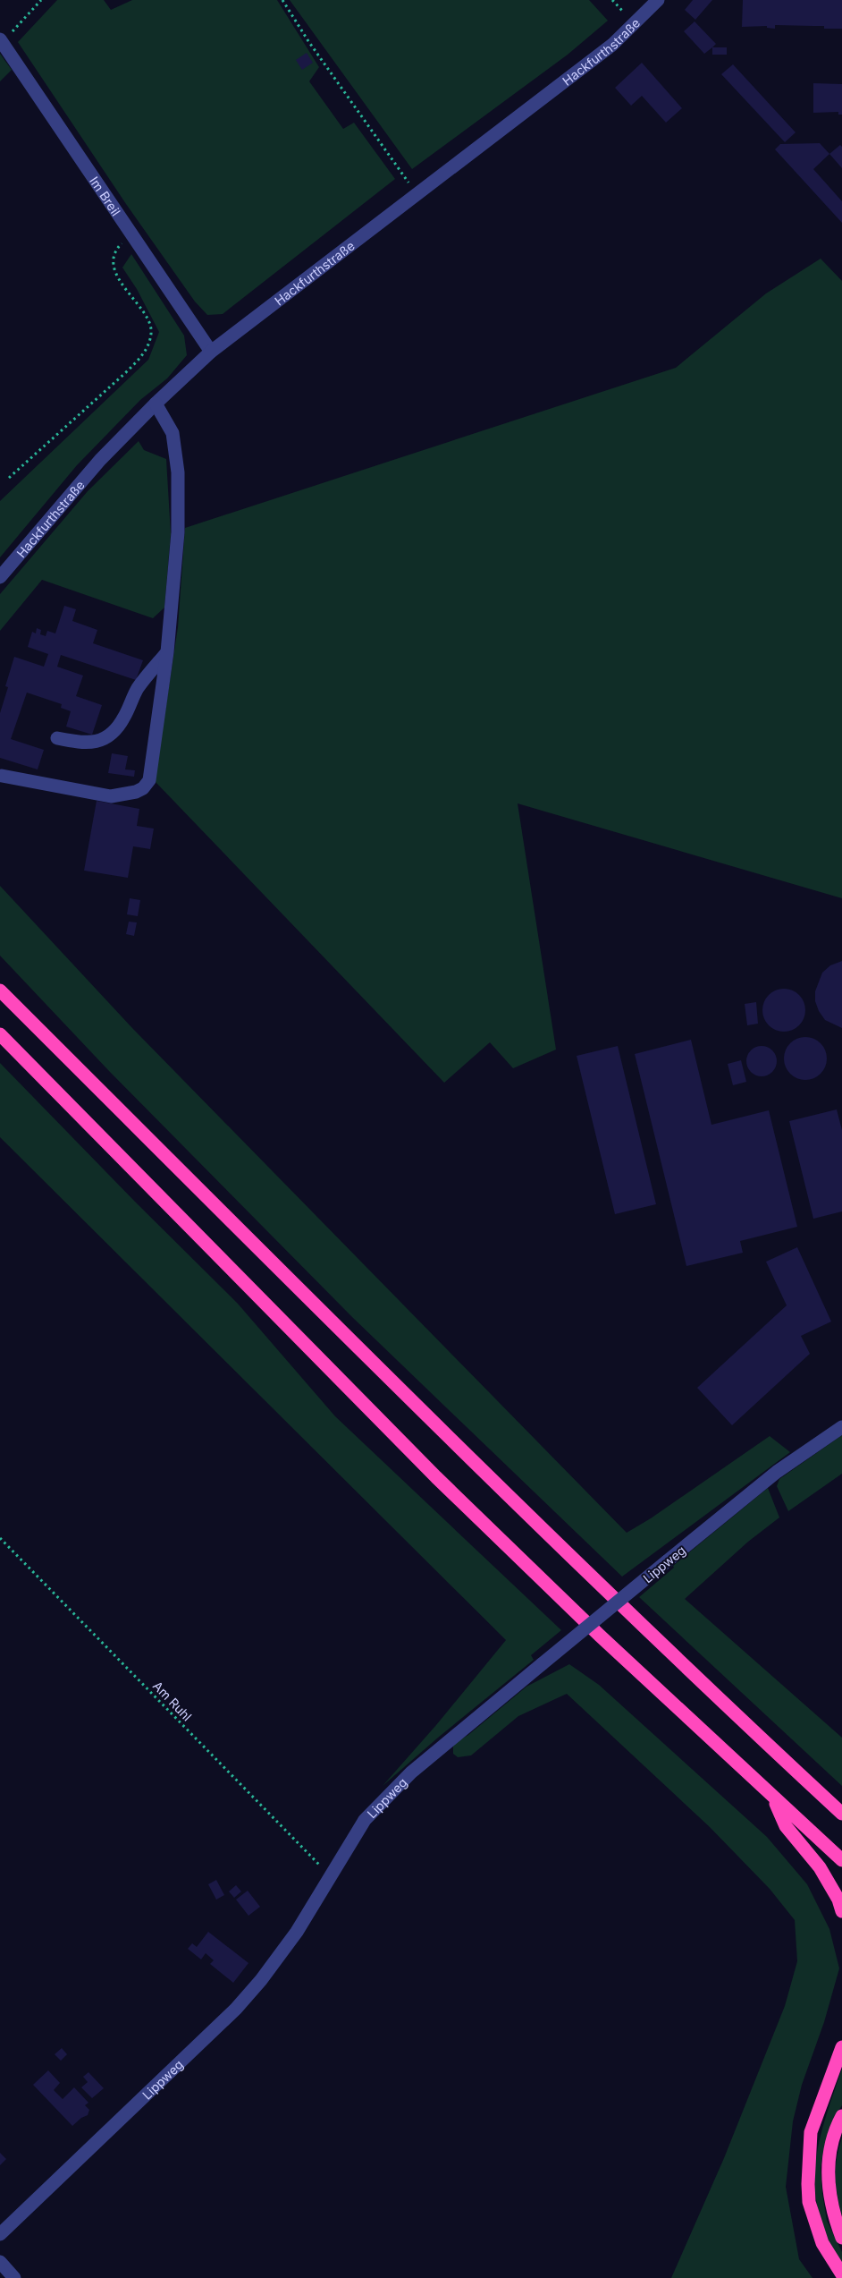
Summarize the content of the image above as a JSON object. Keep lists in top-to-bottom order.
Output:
{
  "streets": {
    "street": ["Hackfurthstraße", "Im Breil", "Lippweg"],
    "path": ["Am Ruhl"]
  },
  "crossings": [
    ["Hackfurthstraße", "Im Breil"],
    ["Lippweg", "Am Ruhl"]
  ]
}
